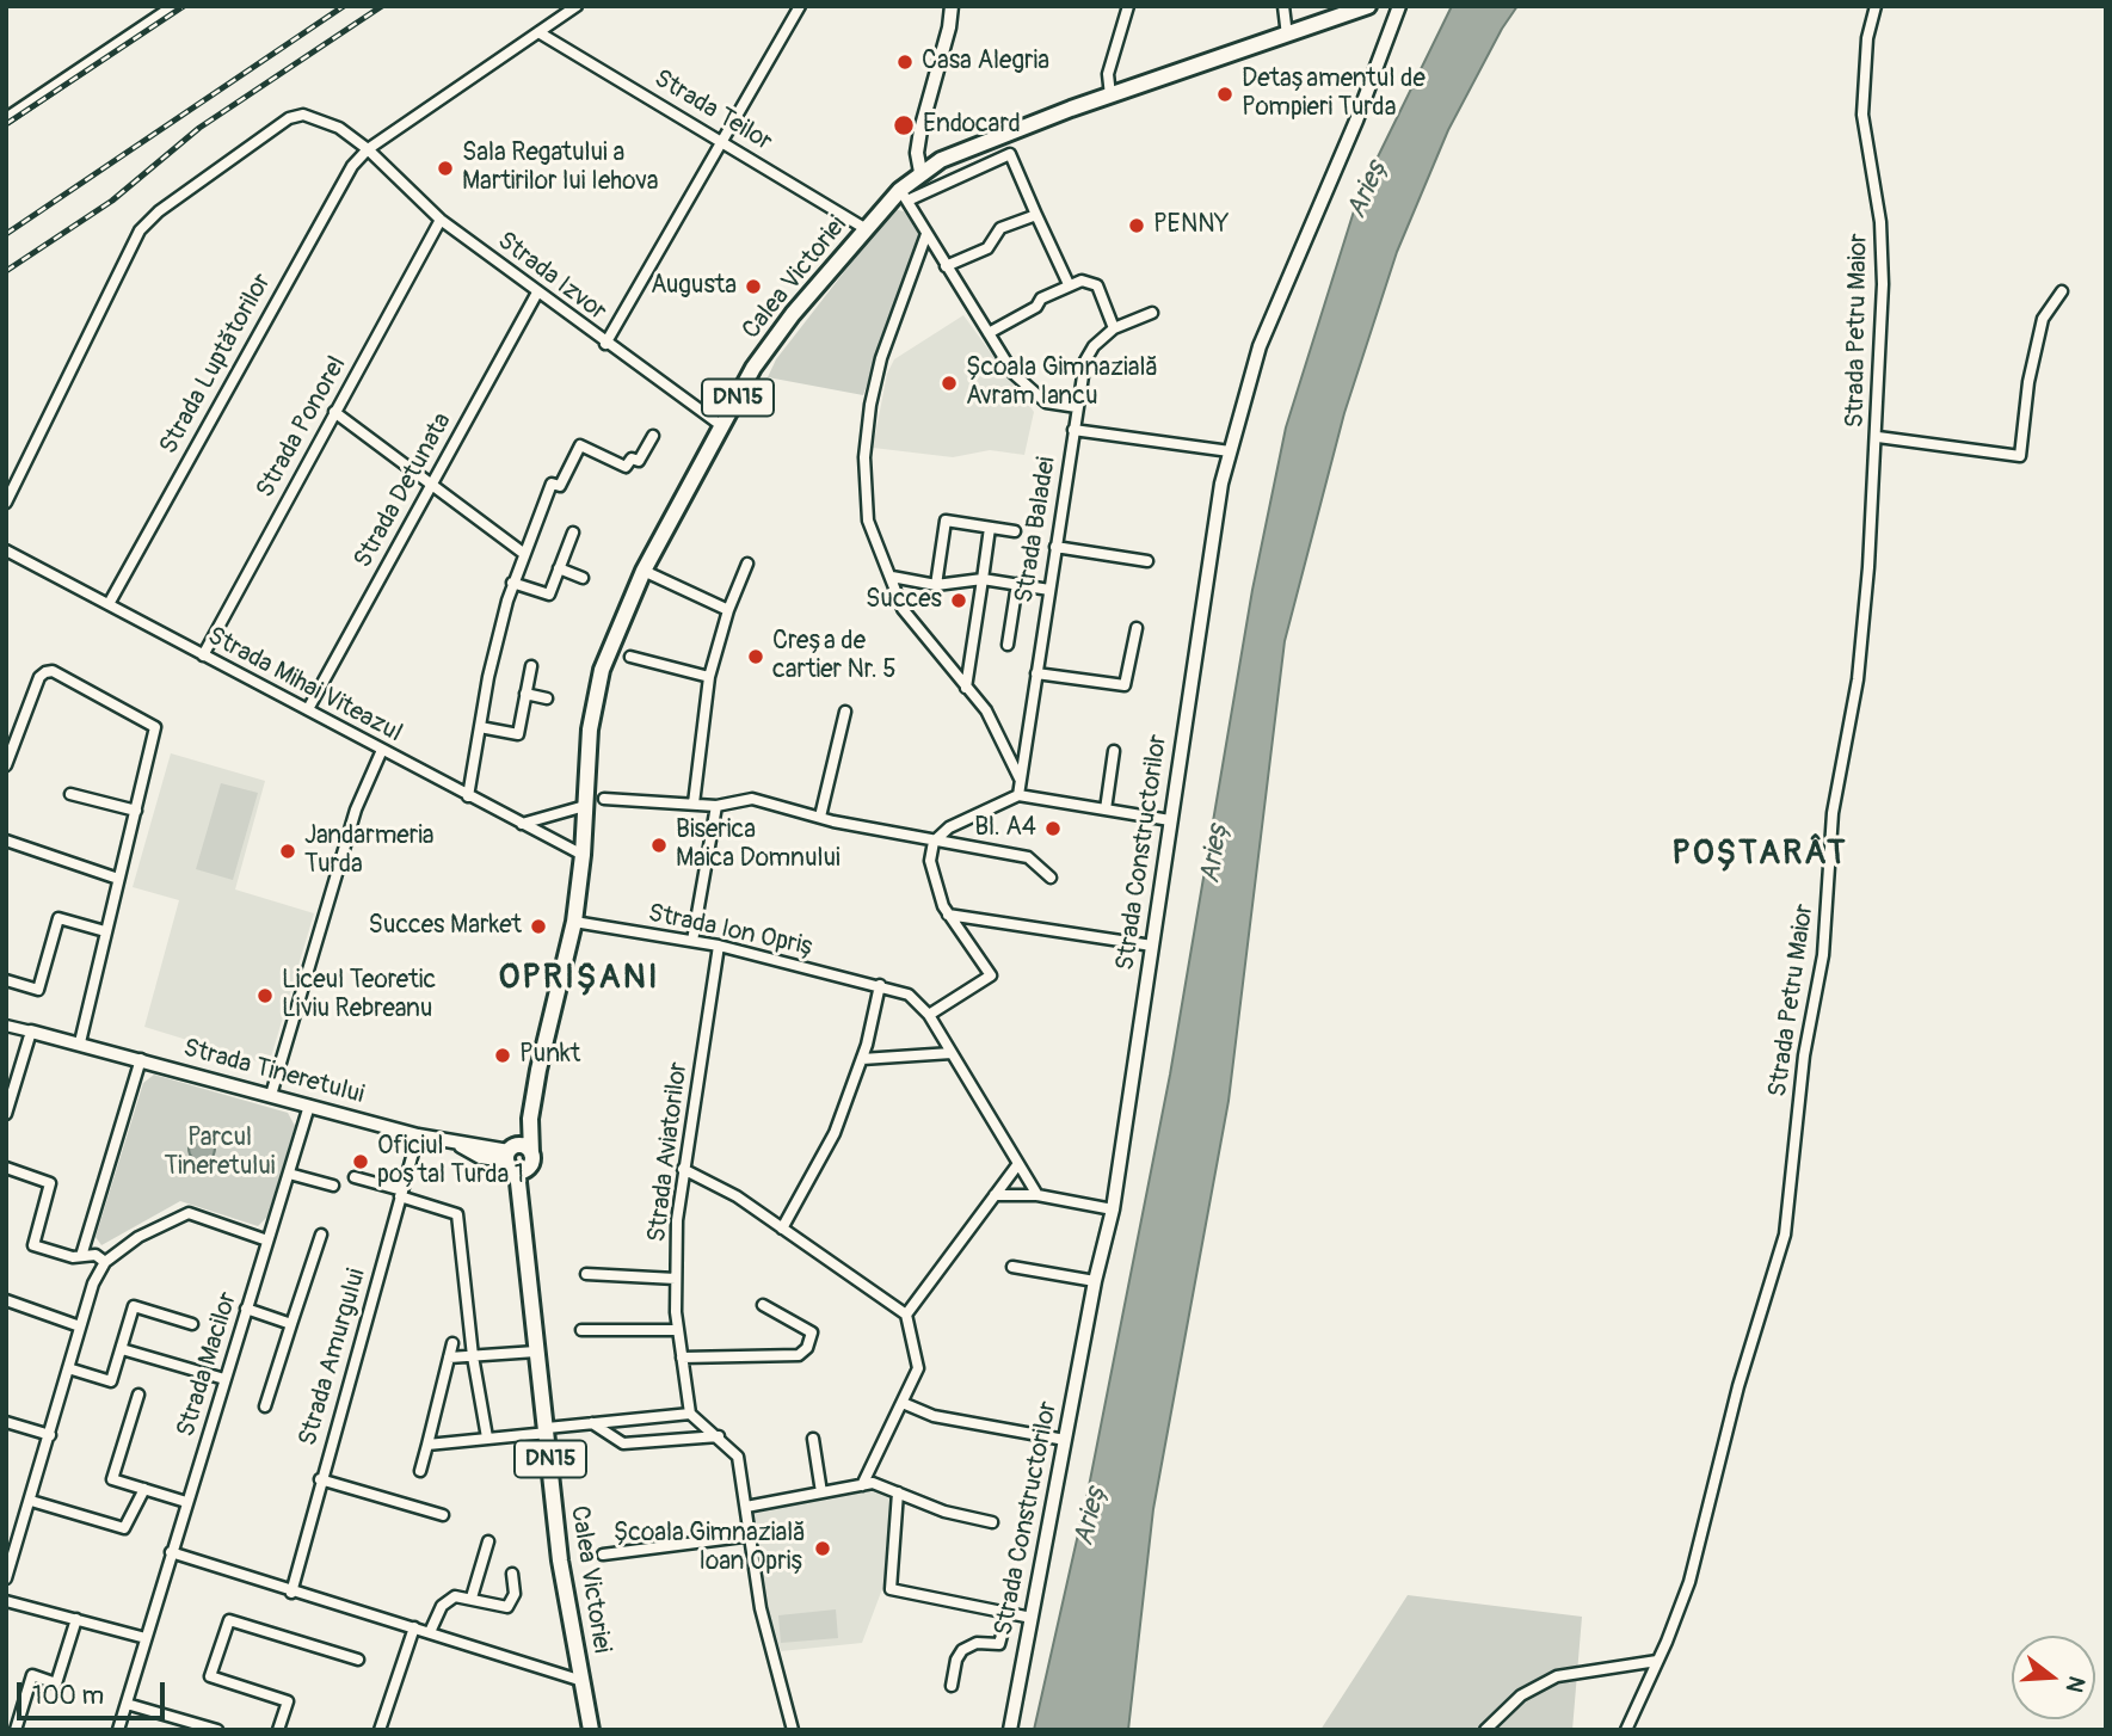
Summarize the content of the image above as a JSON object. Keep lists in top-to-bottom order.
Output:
{
  "streets": {
    "main road": ["Calea Victoriei", "DN15"],
    "street": [
      "Strada Teilor",
      "Strada Izvor",
      "Strada Petru Maior",
      "Strada Luptătorilor",
      "Strada Ponorel",
      "Strada Detunata",
      "Strada Baladei",
      "Strada Mihai Viteazul",
      "Strada Constructorilor",
      "Strada Ion Opriș",
      "Strada Tineretului",
      "Strada Aviatorilor",
      "Strada Amurgului",
      "Strada Macilor"
    ]
  },
  "crossings": [
    ["Strada Teilor", "Calea Victoriei"],
    ["Strada Izvor", "Calea Victoriei"],
    ["Strada Izvor", "Strada Luptătorilor"],
    ["Strada Izvor", "Strada Ponorel"],
    ["Strada Izvor", "Strada Detunata"],
    ["Calea Victoriei", "Strada Mihai Viteazul"],
    ["Calea Victoriei", "Strada Ion Opriș"],
    ["Calea Victoriei", "Strada Tineretului"],
    ["Strada Luptătorilor", "Strada Mihai Viteazul"],
    ["Strada Ponorel", "Strada Mihai Viteazul"],
    ["Strada Detunata", "Strada Mihai Viteazul"],
    ["Strada Ion Opriș", "Strada Aviatorilor"],
    ["Strada Tineretului", "Strada Amurgului"],
    ["Strada Tineretului", "Strada Macilor"]
  ],
  "districts": ["POȘTARÂT", "OPRIȘANI"],
  "water": ["Arieș"],
  "parks": ["Parcul Tineretului"],
  "places": [
    "Casa Alegria",
    "Detașamentul de Pompieri Turda",
    "Endocard",
    "Sala Regatului a Martirilor lui Iehova",
    "PENNY",
    "Augusta",
    "Școala Gimnazială Avram Iancu",
    "Succes",
    "Creșa de cartier Nr. 5",
    "Bl. A4",
    "Biserica Maica Domnului",
    "Jandarmeria Turda",
    "Succes Market",
    "Liceul Teoretic Liviu Rebreanu",
    "Punkt",
    "Oficiul poștal Turda 1",
    "Școala Gimnazială Ioan Opriș"
  ],
  "scale_bar": "100 m",
  "north": "right"
}
